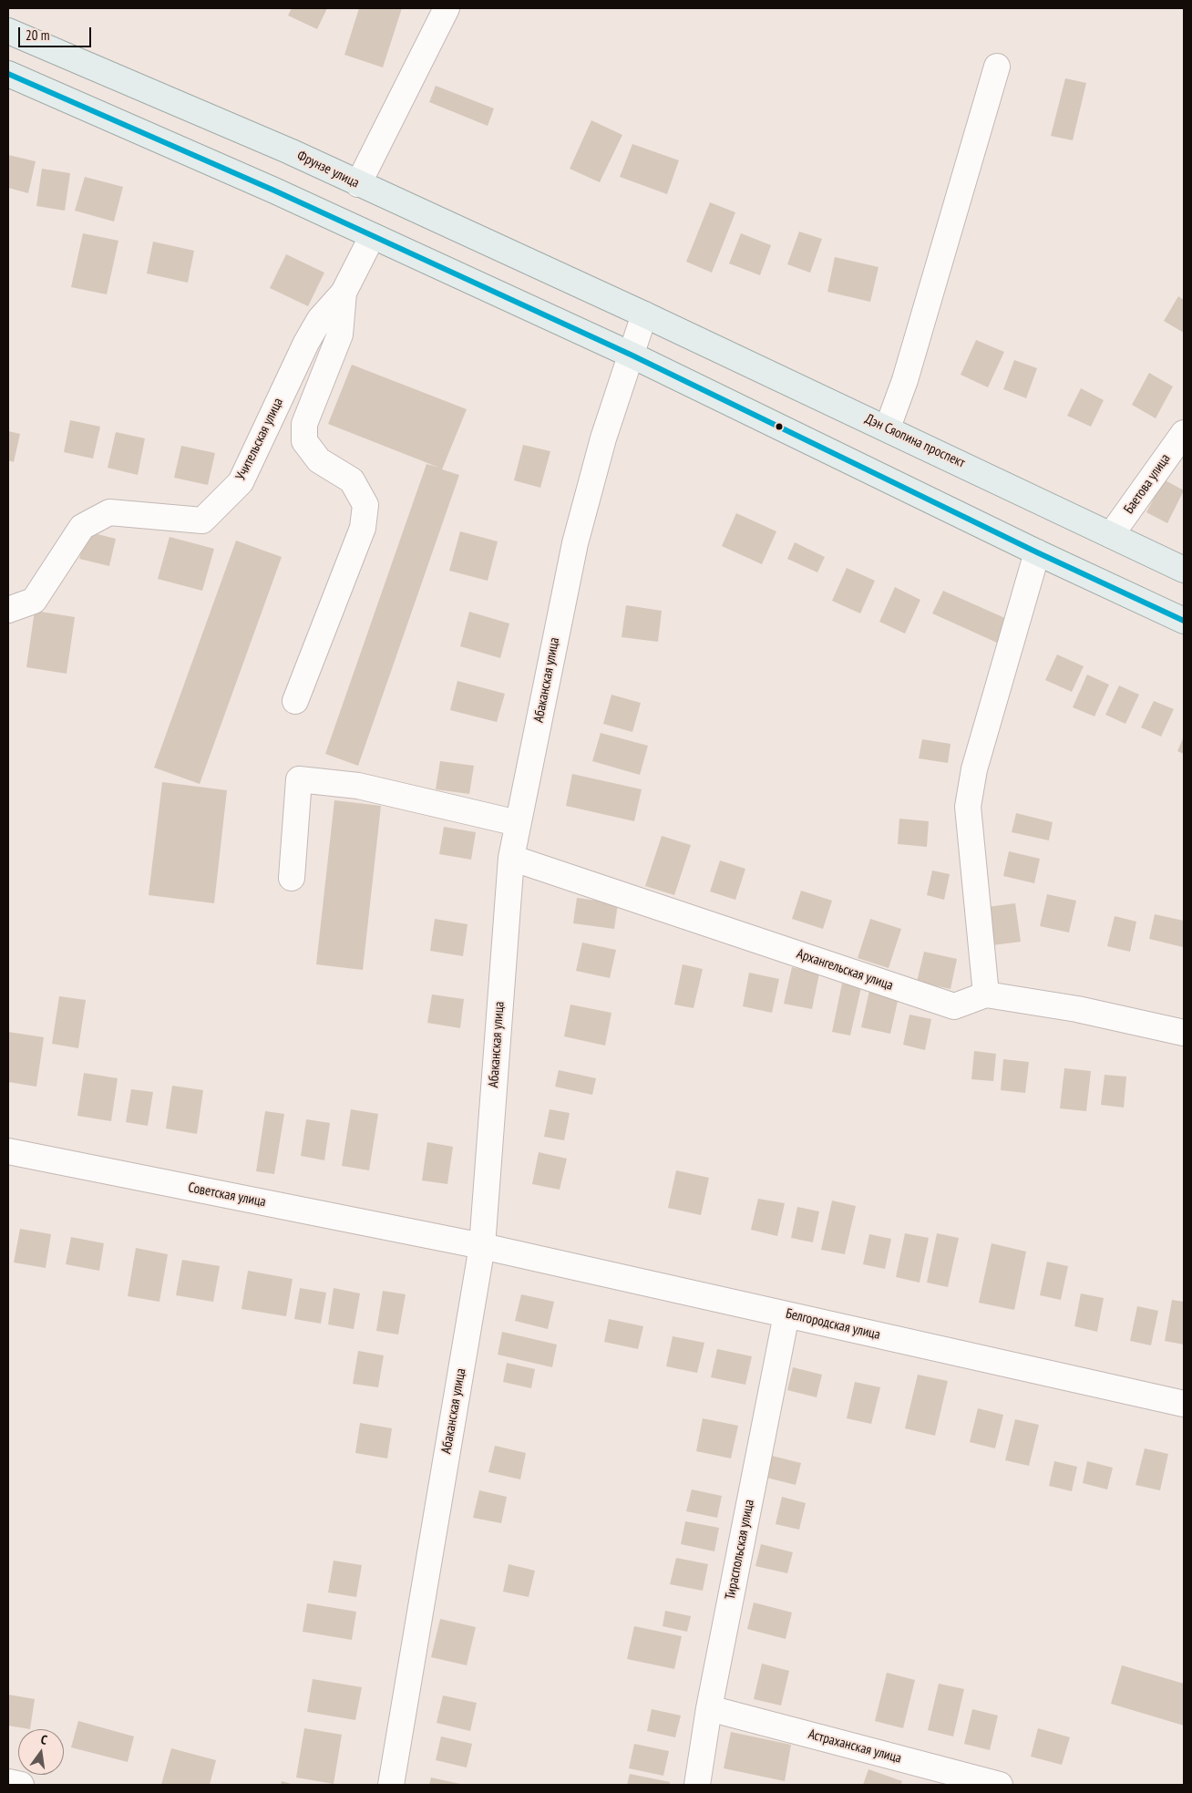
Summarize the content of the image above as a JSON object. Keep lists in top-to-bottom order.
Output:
{
  "streets": {
    "main road": ["Фрунзе улица", "Дэн Сяопина проспект"],
    "street": [
      "Учительская улица",
      "Баетова улица",
      "Абаканская улица",
      "Архангельская улица",
      "Советская улица",
      "Белгородская улица",
      "Тираспольская улица",
      "Астраханская улица"
    ]
  },
  "crossings": [
    ["Фрунзе улица", "Дэн Сяопина проспект"],
    ["Фрунзе улица", "Абаканская улица"],
    ["Дэн Сяопина проспект", "Баетова улица"],
    ["Дэн Сяопина проспект", "Абаканская улица"],
    ["Абаканская улица", "Архангельская улица"],
    ["Абаканская улица", "Советская улица"],
    ["Абаканская улица", "Белгородская улица"],
    ["Советская улица", "Белгородская улица"],
    ["Белгородская улица", "Тираспольская улица"],
    ["Тираспольская улица", "Астраханская улица"]
  ],
  "scale_bar": "20 m",
  "north": "top"
}
